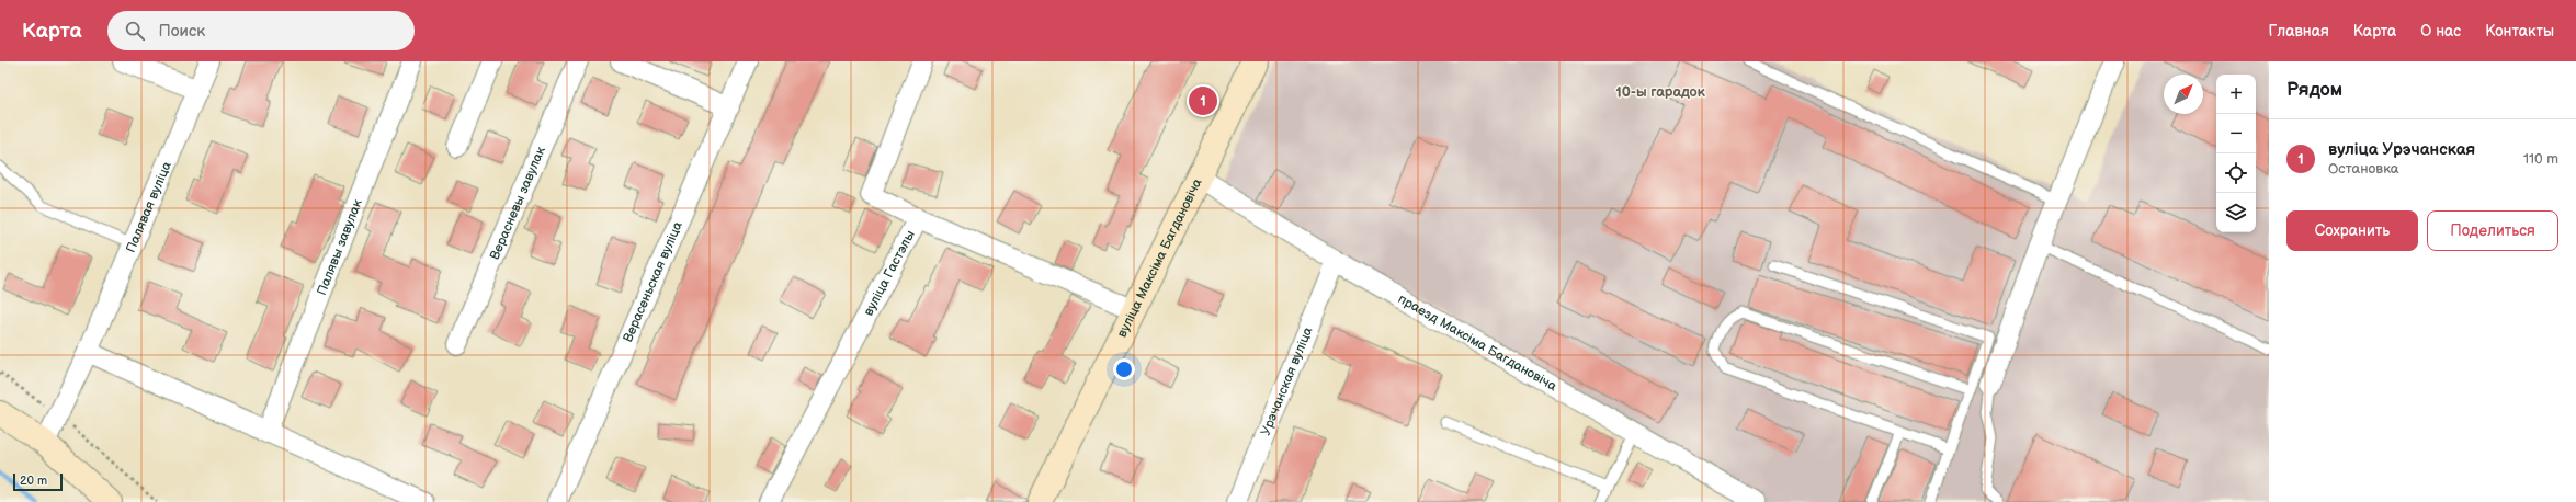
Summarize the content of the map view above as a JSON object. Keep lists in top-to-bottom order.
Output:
{
  "streets": {
    "main road": ["вуліца Максіма Багдановіча"],
    "street": [
      "Верасневы завулак",
      "Палявая вуліца",
      "Палявы завулак",
      "вуліца Гастэлы",
      "Верасеньская вуліца",
      "праезд Максіма Багдановіча",
      "Урэчанская вуліца"
    ]
  },
  "crossings": [
    ["вуліца Максіма Багдановіча", "праезд Максіма Багдановіча"],
    ["праезд Максіма Багдановіча", "Урэчанская вуліца"]
  ],
  "districts": ["10-ы гарадок"],
  "scale_bar": "20 m",
  "north": "top right",
  "page": {
    "header": "Карта",
    "search": "Поиск",
    "nav": [
      "Главная",
      "Карта",
      "О нас",
      "Контакты"
    ],
    "heading": "Рядом",
    "map_buttons": ["+", "−"],
    "pins": "1",
    "list": [
      {
        "mark": "1",
        "name": "вуліца Урэчанская",
        "note": "Остановка",
        "value": "110 m"
      }
    ],
    "buttons": ["Сохранить", "Поделиться"],
    "scale": "20 m"
  }
}
